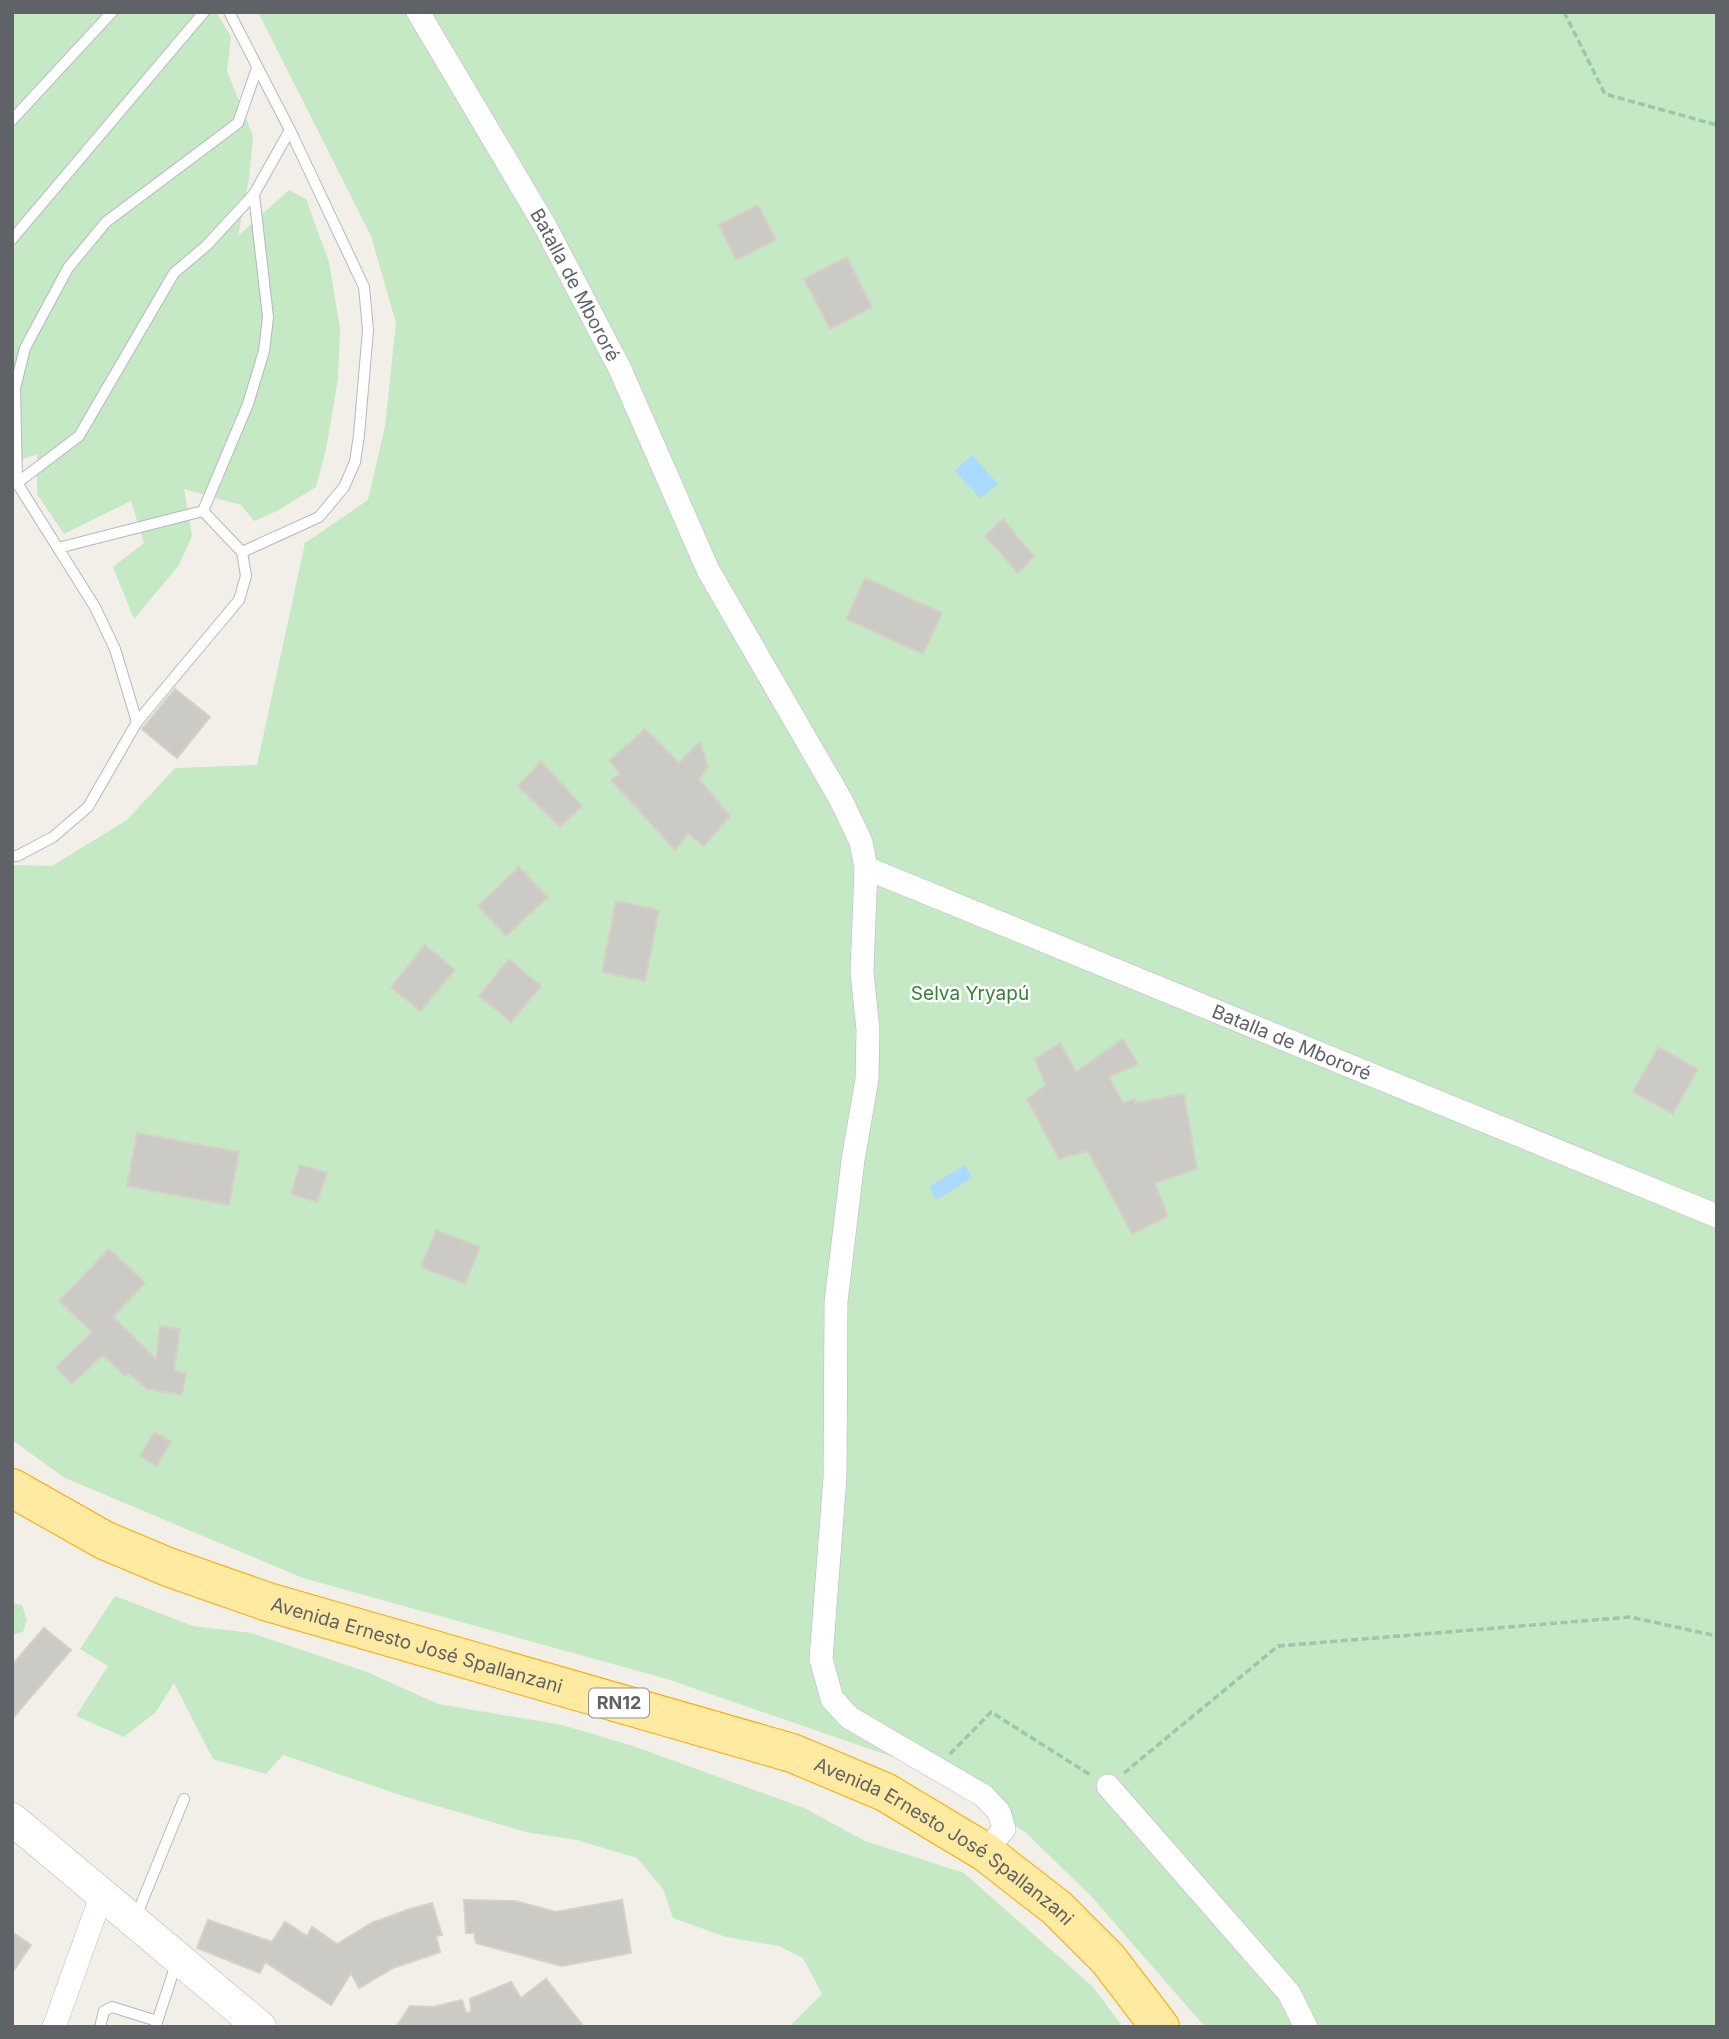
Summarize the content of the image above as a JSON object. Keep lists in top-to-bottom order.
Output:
{
  "streets": {
    "highway": ["Avenida Ernesto José Spallanzani", "RN12"],
    "street": ["Batalla de Mbororé"]
  },
  "crossings": [
    ["Batalla de Mbororé", "Avenida Ernesto José Spallanzani"]
  ],
  "parks": ["Selva Yryapú"]
}
